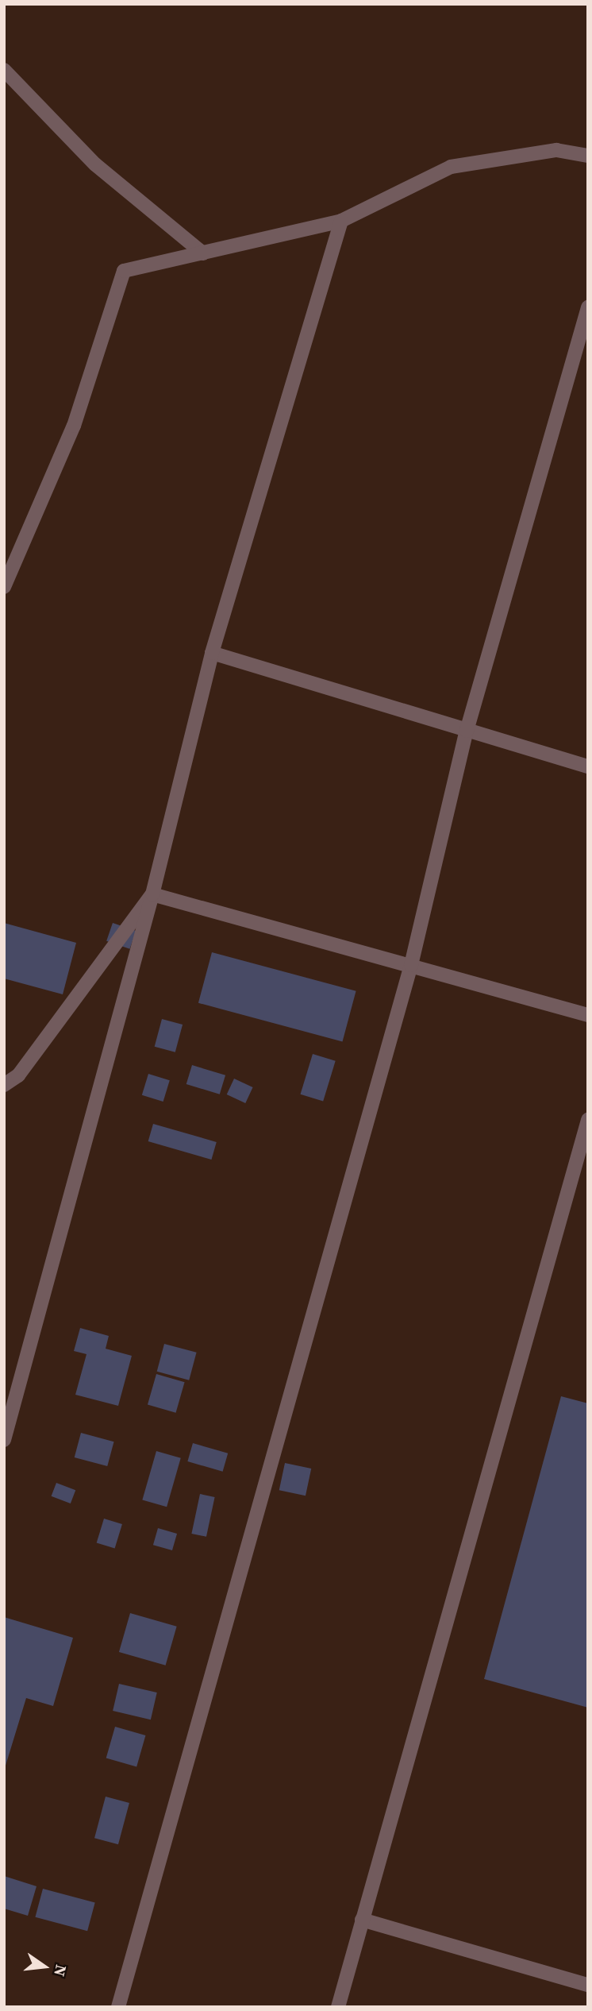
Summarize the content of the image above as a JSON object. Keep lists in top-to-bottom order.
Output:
{
  "north": "right"
}
